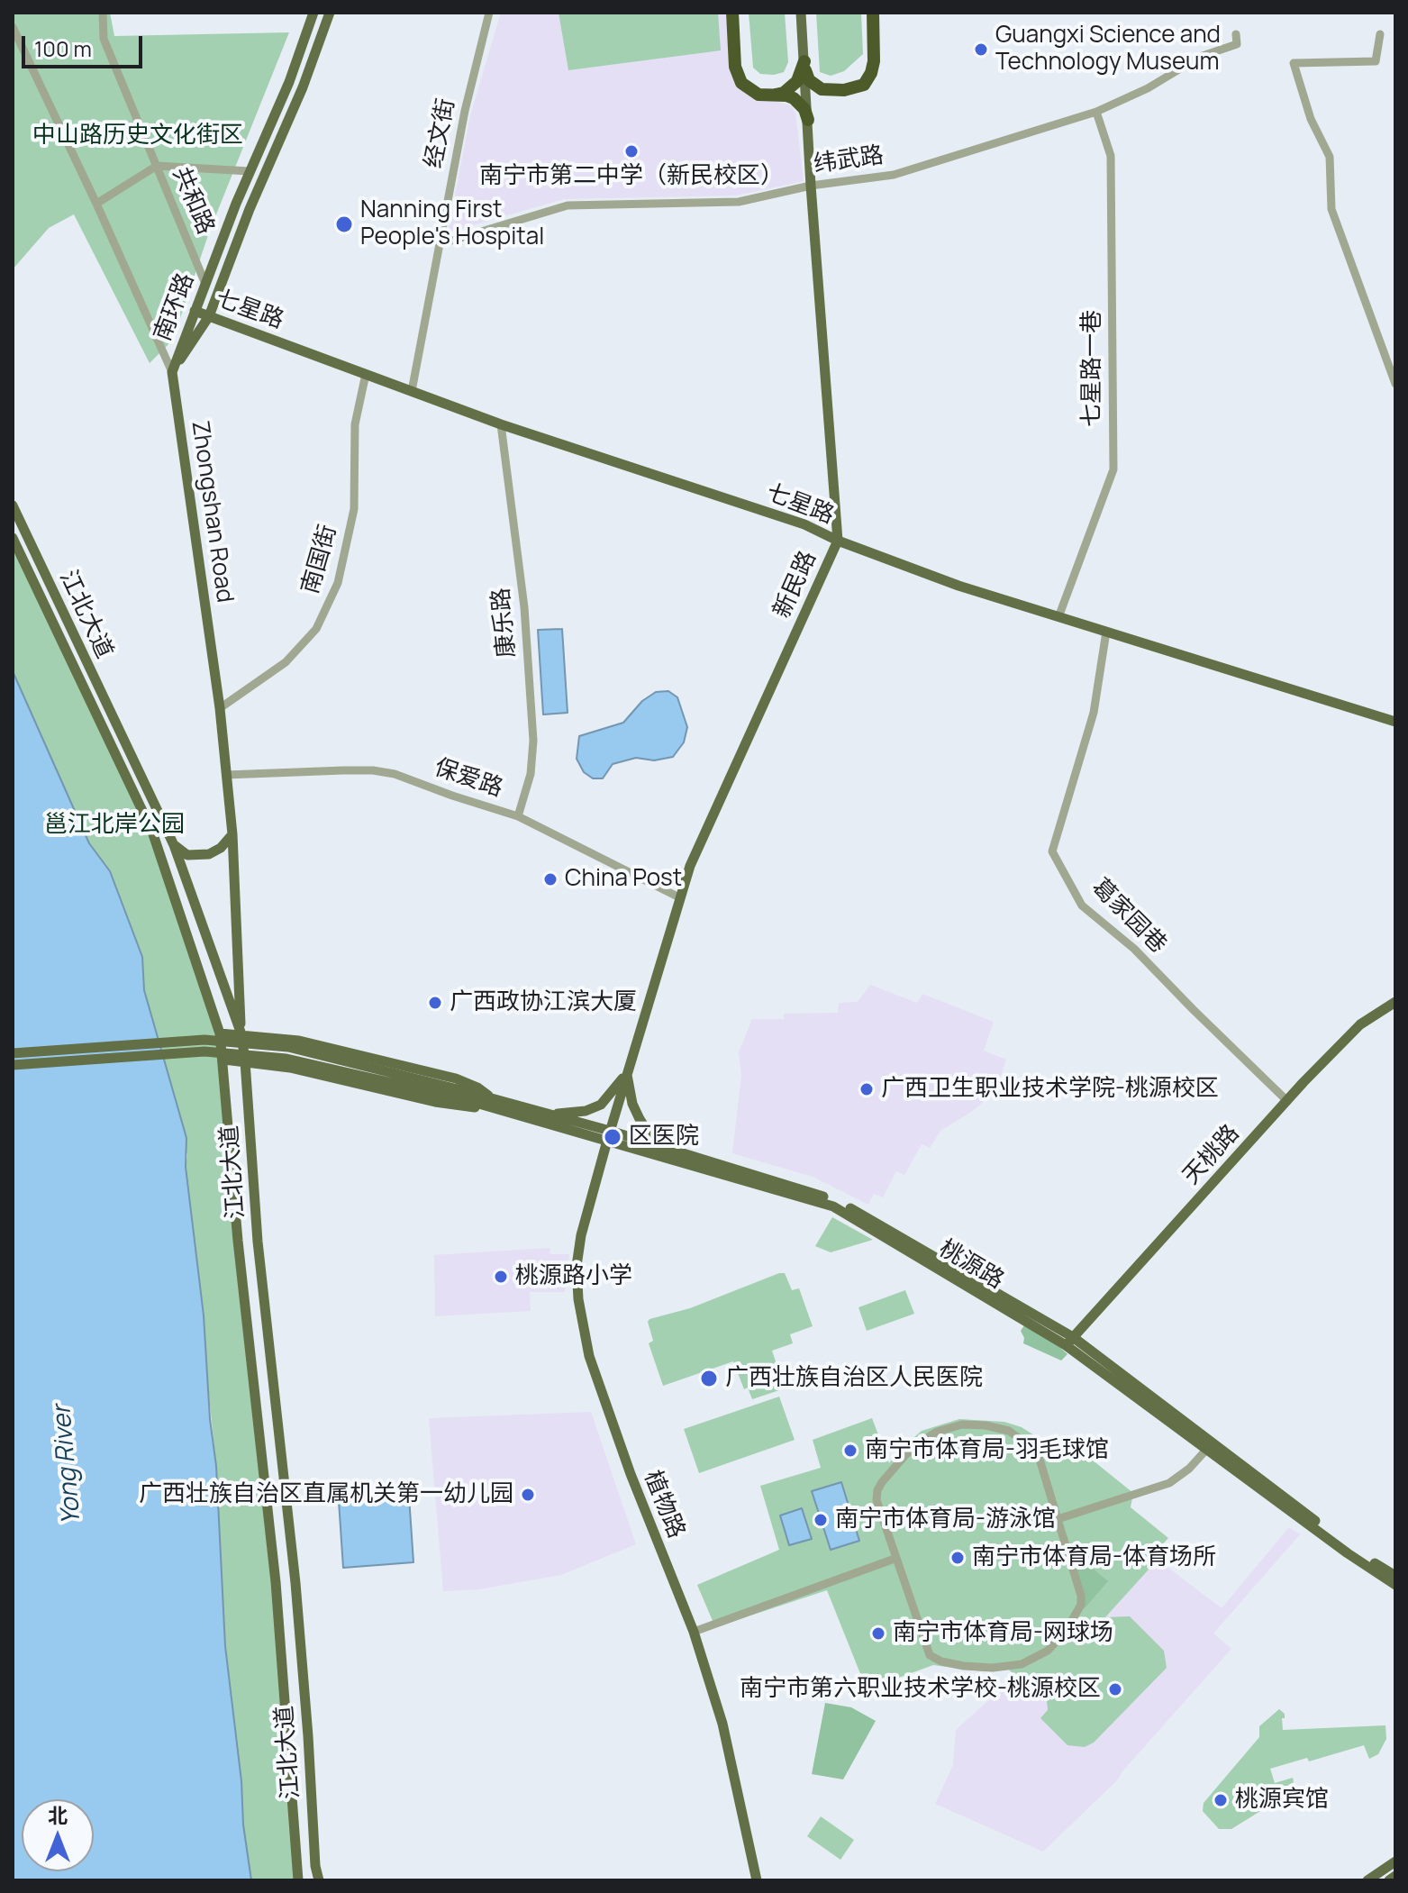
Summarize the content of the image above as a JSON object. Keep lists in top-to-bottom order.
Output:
{
  "streets": {
    "main road": [
      "南环路",
      "七星路",
      "Zhongshan Road",
      "新民路",
      "江北大道",
      "天桃路",
      "桃源路",
      "植物路"
    ],
    "street": [
      "经文街",
      "纬武路",
      "共和路",
      "七星路一巷",
      "南国街",
      "康乐路",
      "保爱路",
      "葛家园巷"
    ]
  },
  "crossings": [
    ["经文街", "纬武路"],
    ["经文街", "七星路"],
    ["纬武路", "七星路一巷"],
    ["纬武路", "新民路"],
    ["共和路", "南环路"],
    ["南环路", "七星路"],
    ["南环路", "Zhongshan Road"],
    ["七星路", "七星路一巷"],
    ["七星路", "南国街"],
    ["七星路", "新民路"],
    ["七星路", "康乐路"],
    ["七星路", "葛家园巷"],
    ["Zhongshan Road", "南国街"],
    ["Zhongshan Road", "江北大道"],
    ["Zhongshan Road", "保爱路"],
    ["新民路", "保爱路"],
    ["新民路", "桃源路"],
    ["新民路", "植物路"],
    ["康乐路", "保爱路"],
    ["葛家园巷", "天桃路"],
    ["天桃路", "桃源路"],
    ["桃源路", "植物路"]
  ],
  "water": ["Yong River"],
  "parks": ["中山路历史文化街区", "邕江北岸公园"],
  "places": [
    "Guangxi Science and Technology Museum",
    "南宁市第二中学（新民校区）",
    "Nanning First People's Hospital",
    "China Post",
    "广西政协江滨大厦",
    "广西卫生职业技术学院-桃源校区",
    "区医院",
    "桃源路小学",
    "广西壮族自治区人民医院",
    "南宁市体育局-羽毛球馆",
    "广西壮族自治区直属机关第一幼儿园",
    "南宁市体育局-游泳馆",
    "南宁市体育局-体育场所",
    "南宁市体育局-网球场",
    "南宁市第六职业技术学校-桃源校区",
    "桃源宾馆"
  ],
  "scale_bar": "100 m",
  "north": "top"
}
